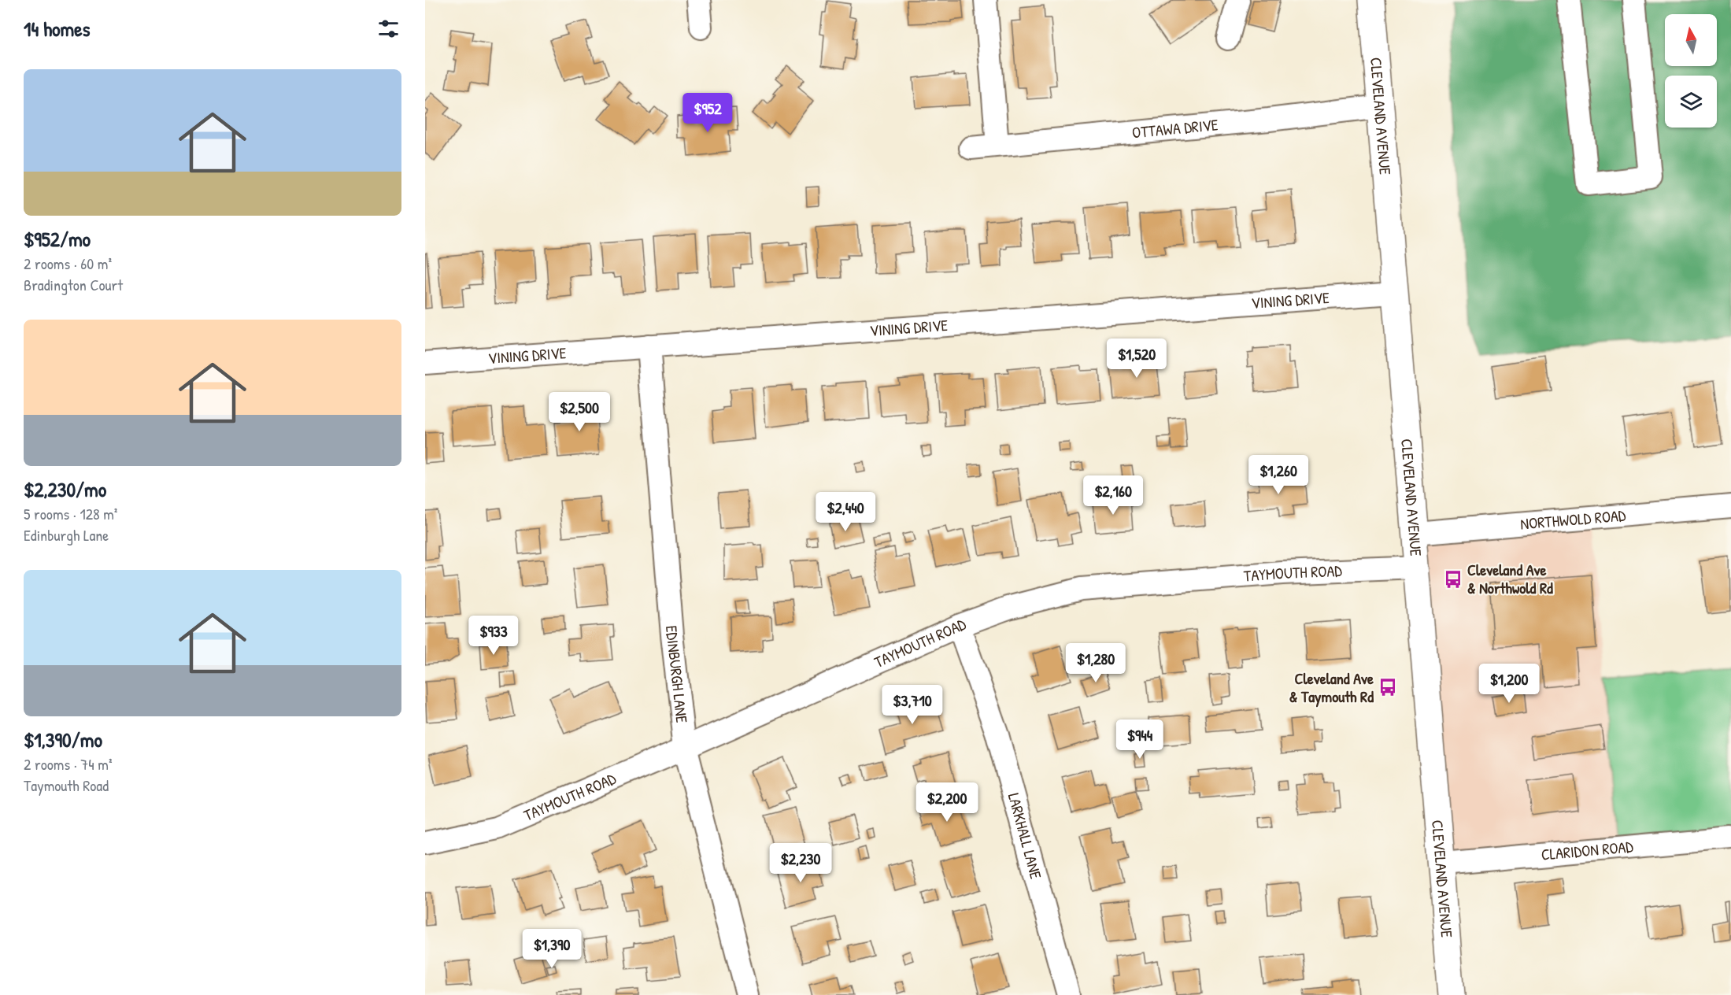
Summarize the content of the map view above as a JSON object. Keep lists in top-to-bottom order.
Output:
{
  "streets": {
    "main road": ["CLEVELAND AVENUE"],
    "street": [
      "OTTAWA DRIVE",
      "VINING DRIVE",
      "NORTHWOLD ROAD",
      "TAYMOUTH ROAD",
      "EDINBURGH LANE",
      "LARKHALL LANE",
      "CLARIDON ROAD"
    ]
  },
  "crossings": [
    ["CLEVELAND AVENUE", "OTTAWA DRIVE"],
    ["CLEVELAND AVENUE", "VINING DRIVE"],
    ["CLEVELAND AVENUE", "NORTHWOLD ROAD"],
    ["CLEVELAND AVENUE", "TAYMOUTH ROAD"],
    ["CLEVELAND AVENUE", "CLARIDON ROAD"],
    ["VINING DRIVE", "EDINBURGH LANE"],
    ["TAYMOUTH ROAD", "EDINBURGH LANE"],
    ["TAYMOUTH ROAD", "LARKHALL LANE"]
  ],
  "places": {
    "bus stop": ["Cleveland Ave & Northwold Rd", "Cleveland Ave & Taymouth Rd"]
  },
  "north": "top",
  "page": {
    "heading": "14 homes",
    "list": [
      {
        "name": "$952/mo",
        "note": "2 rooms · 60 m² · Bradington Court"
      },
      {
        "name": "$2,230/mo",
        "note": "5 rooms · 128 m² · Edinburgh Lane"
      },
      {
        "name": "$1,390/mo",
        "note": "2 rooms · 74 m² · Taymouth Road"
      }
    ],
    "price": [
      "$952",
      "$1,520",
      "$2,500",
      "$1,260",
      "$2,160",
      "$2,440",
      "$933",
      "$1,280",
      "$1,200",
      "$3,710",
      "$944",
      "$2,200",
      "$2,230",
      "$1,390"
    ]
  }
}
